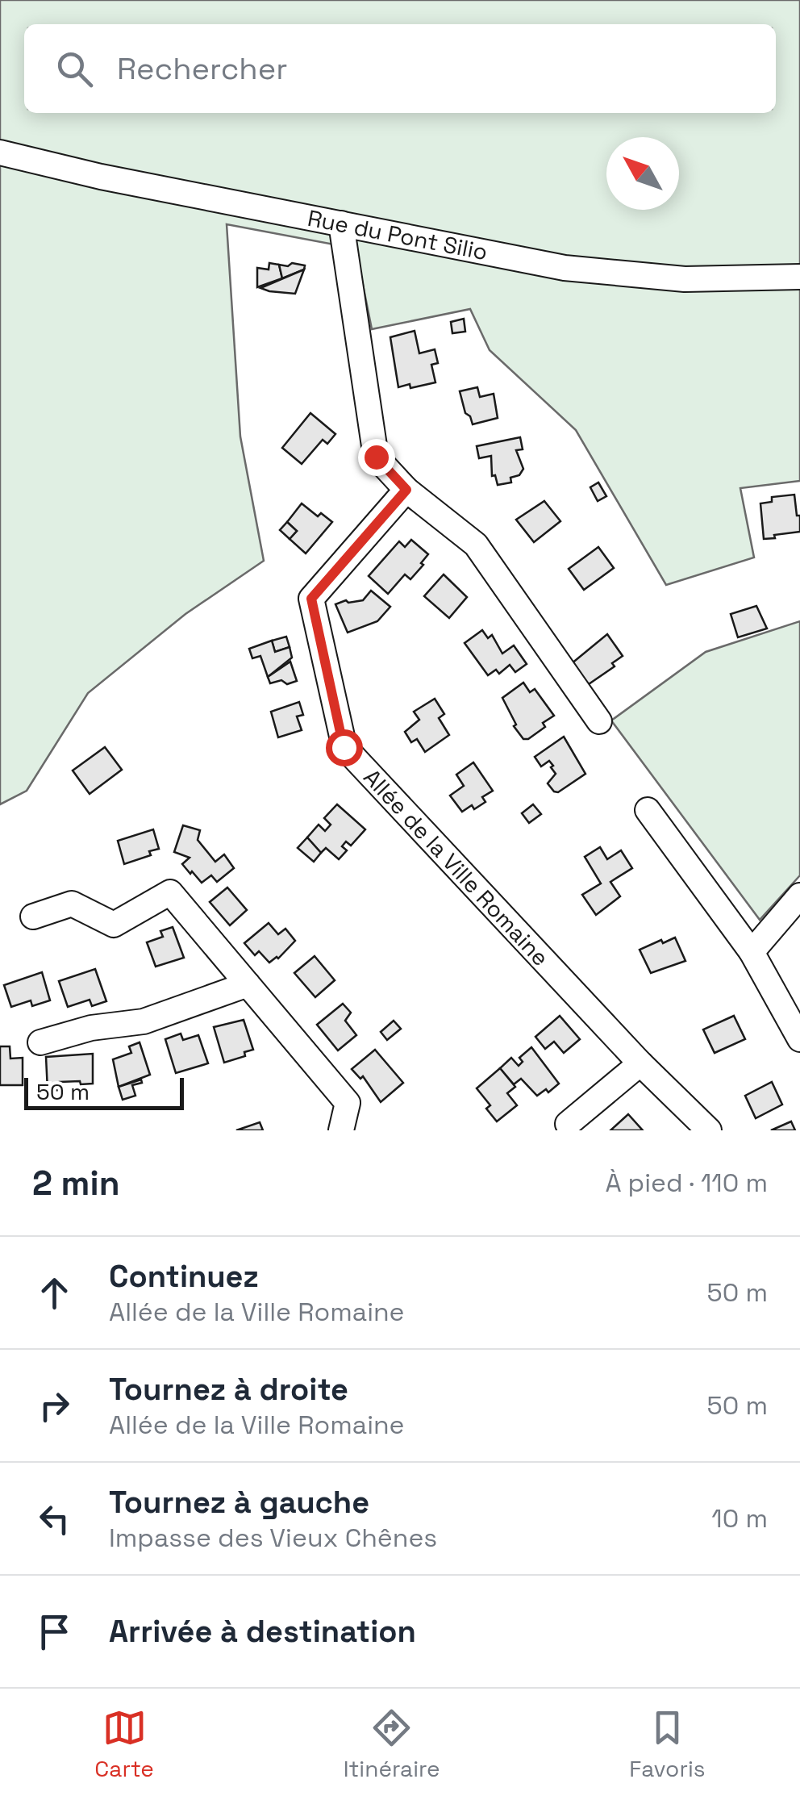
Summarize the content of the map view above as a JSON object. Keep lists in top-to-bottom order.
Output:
{
  "streets": {
    "street": ["Rue du Pont Silio", "Allée de la Ville Romaine"]
  },
  "scale_bar": "50 m",
  "north": "top left",
  "page": {
    "search": "Rechercher",
    "scale": "50 m",
    "heading": ["2 min", "À pied · 110 m"],
    "list": [
      ["Continuez", "Allée de la Ville Romaine", "50 m"],
      ["Tournez à droite", "Allée de la Ville Romaine", "50 m"],
      ["Tournez à gauche", "Impasse des Vieux Chênes", "10 m"],
      "Arrivée à destination"
    ],
    "nav": ["Carte", "Itinéraire", "Favoris"]
  }
}
